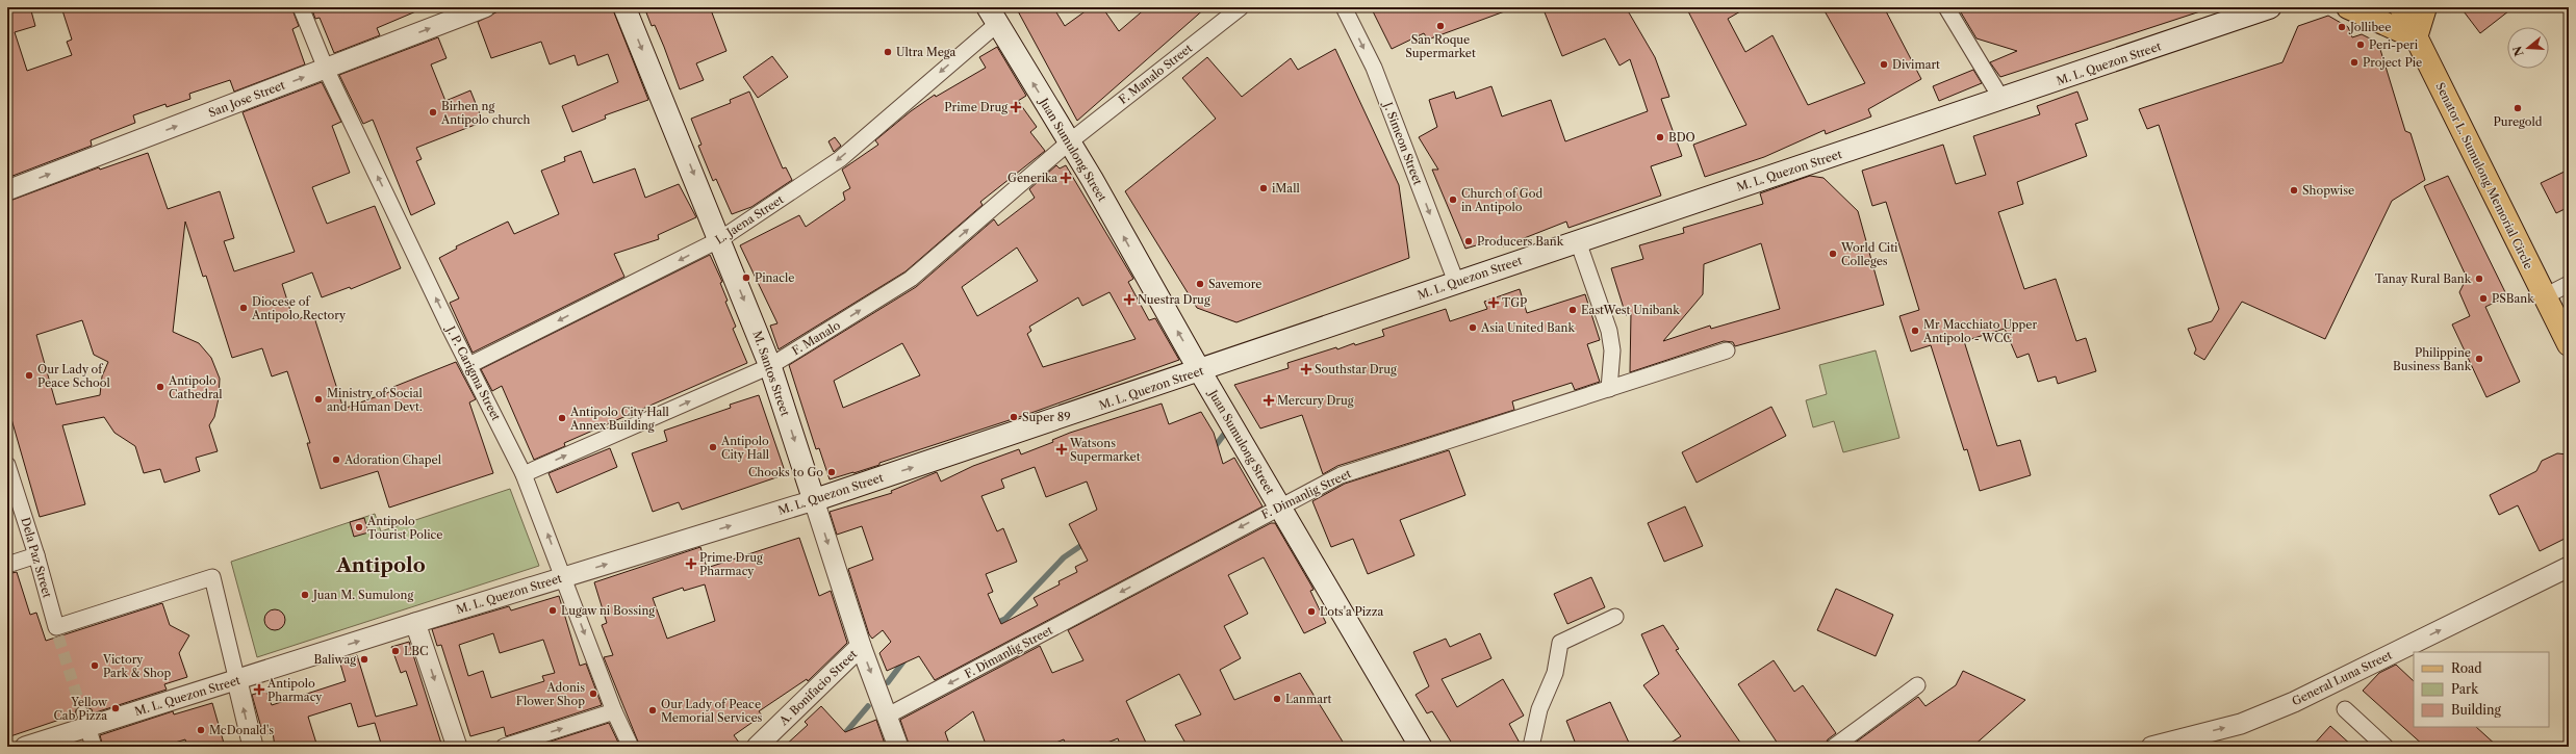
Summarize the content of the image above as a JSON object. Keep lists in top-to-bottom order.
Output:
{
  "streets": {
    "main road": [
      "M. L. Quezon Street",
      "Juan Sumulong Street",
      "Senator L. Sumulong Memorial Circle",
      "M. Santos Street"
    ],
    "street": [
      "F. Manalo Street",
      "San Jose Street",
      "J. Simeon Street",
      "L. Jaena Street",
      "F. Manalo",
      "J. P. Carigma Street",
      "F. Dimanlig Street",
      "Dela Paz Street",
      "General Luna Street",
      "A. Bonifacio Street"
    ]
  },
  "crossings": [
    ["M. L. Quezon Street", "J. Simeon Street"],
    ["M. L. Quezon Street", "Juan Sumulong Street"],
    ["M. L. Quezon Street", "J. P. Carigma Street"],
    ["M. L. Quezon Street", "M. Santos Street"],
    ["M. L. Quezon Street", "Dela Paz Street"],
    ["F. Manalo Street", "Juan Sumulong Street"],
    ["F. Manalo Street", "F. Manalo"],
    ["San Jose Street", "J. P. Carigma Street"],
    ["Juan Sumulong Street", "L. Jaena Street"],
    ["Juan Sumulong Street", "F. Manalo"],
    ["Juan Sumulong Street", "F. Dimanlig Street"],
    ["L. Jaena Street", "J. P. Carigma Street"],
    ["L. Jaena Street", "M. Santos Street"],
    ["F. Manalo", "J. P. Carigma Street"],
    ["F. Manalo", "M. Santos Street"],
    ["M. Santos Street", "F. Dimanlig Street"],
    ["M. Santos Street", "A. Bonifacio Street"]
  ],
  "one_way": [
    "M. L. Quezon Street",
    "San Jose Street",
    "J. Simeon Street",
    "Juan Sumulong Street",
    "L. Jaena Street",
    "F. Manalo",
    "M. Santos Street",
    "F. Dimanlig Street",
    "General Luna Street"
  ],
  "districts": ["Antipolo"],
  "places": {
    "other": [
      "San Roque Supermarket",
      "Jollibee",
      "Peri-peri",
      "Ultra Mega",
      "Project Pie",
      "Divimart",
      "Puregold",
      "Birhen ng Antipolo church",
      "BDO",
      "iMall",
      "Shopwise",
      "Church of God in Antipolo",
      "Producers Bank",
      "World Citi Colleges",
      "Pinacle",
      "Tanay Rural Bank",
      "Savemore",
      "PSBank",
      "Diocese of Antipolo Rectory",
      "EastWest Unibank",
      "Asia United Bank",
      "Mr Macchiato Upper Antipolo - WCC",
      "Philippine Business Bank",
      "Our Lady of Peace School",
      "Antipolo Cathedral",
      "Ministry of Social and Human Devt.",
      "Super 89",
      "Antipolo City Hall Annex Building",
      "Antipolo City Hall",
      "Adoration Chapel",
      "Chooks to Go",
      "Antipolo Tourist Police",
      "Juan M. Sumulong",
      "Lugaw ni Bossing",
      "Lots'a Pizza",
      "LBC",
      "Baliwag",
      "Victory Park & Shop",
      "Adonis Flower Shop",
      "Lanmart",
      "Yellow Cab Pizza",
      "Our Lady of Peace Memorial Services",
      "McDonald's"
    ],
    "health": [
      "Prime Drug",
      "Generika",
      "Nuestra Drug",
      "TGP",
      "Southstar Drug",
      "Mercury Drug",
      "Watsons Supermarket",
      "Prime Drug Pharmacy",
      "Antipolo Pharmacy"
    ]
  },
  "legend": ["Road", "Park", "Building"],
  "north": "left"
}
